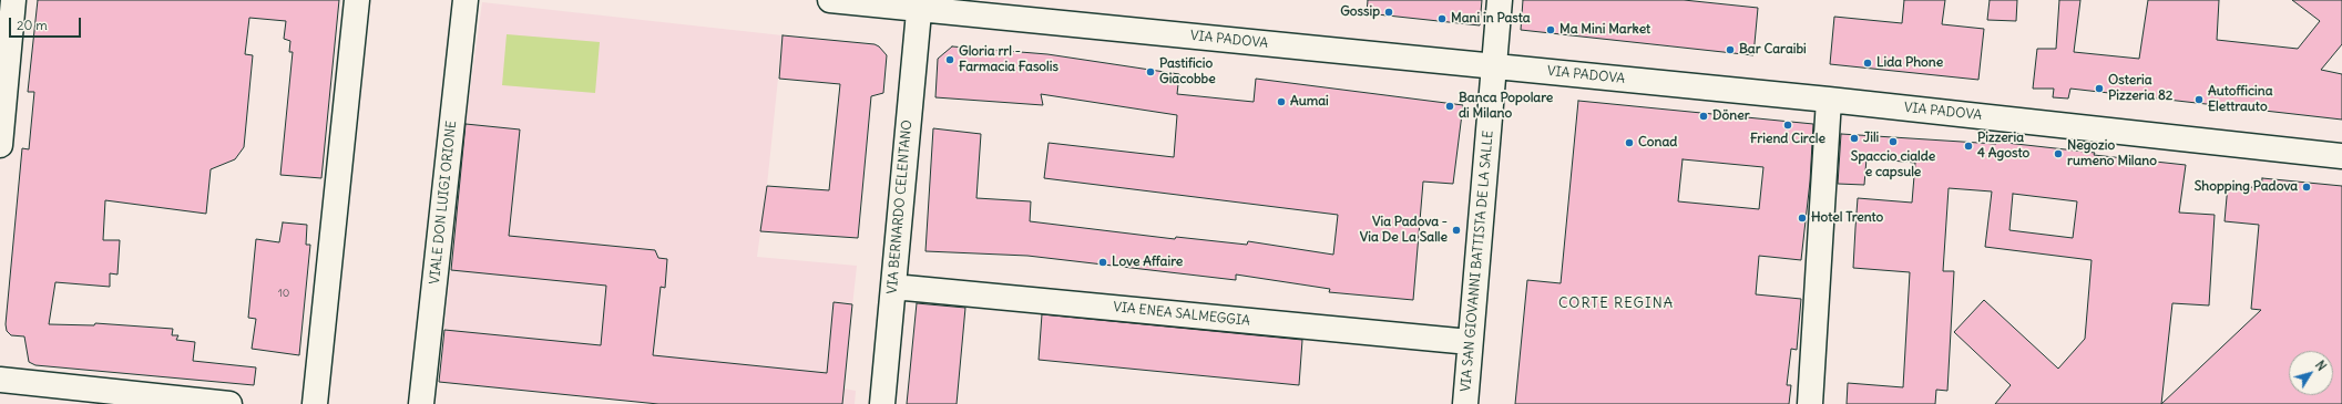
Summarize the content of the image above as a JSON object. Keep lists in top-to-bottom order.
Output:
{
  "streets": {
    "street": [
      "VIA PADOVA",
      "VIALE DON LUIGI ORIONE",
      "VIA BERNARDO CELENTANO",
      "VIA SAN GIOVANNI BATTISTA DE LA SALLE",
      "VIA ENEA SALMEGGIA"
    ]
  },
  "crossings": [
    ["VIA PADOVA", "VIA BERNARDO CELENTANO"],
    ["VIA PADOVA", "VIA SAN GIOVANNI BATTISTA DE LA SALLE"],
    ["VIA BERNARDO CELENTANO", "VIA ENEA SALMEGGIA"],
    ["VIA SAN GIOVANNI BATTISTA DE LA SALLE", "VIA ENEA SALMEGGIA"]
  ],
  "districts": ["CORTE REGINA"],
  "places": [
    "Gossip",
    "Mani in Pasta",
    "Ma Mini Market",
    "Bar Caraibi",
    "Gloria rrl - Farmacia Fasolis",
    "Lida Phone",
    "Pastificio Giacobbe",
    "Osteria Pizzeria 82",
    "Autofficina Elettrauto",
    "Aumai",
    "Banca Popolare di Milano",
    "Döner",
    "Friend Circle",
    "Jili",
    "Spaccio cialde e capsule",
    "Conad",
    "Pizzeria 4 Agosto",
    "Negozio rumeno Milano",
    "Shopping Padova",
    "Hotel Trento",
    "Via Padova - Via De La Salle",
    "Love Affaire"
  ],
  "house_numbers": ["10"],
  "scale_bar": "20 m",
  "north": "top right"
}
